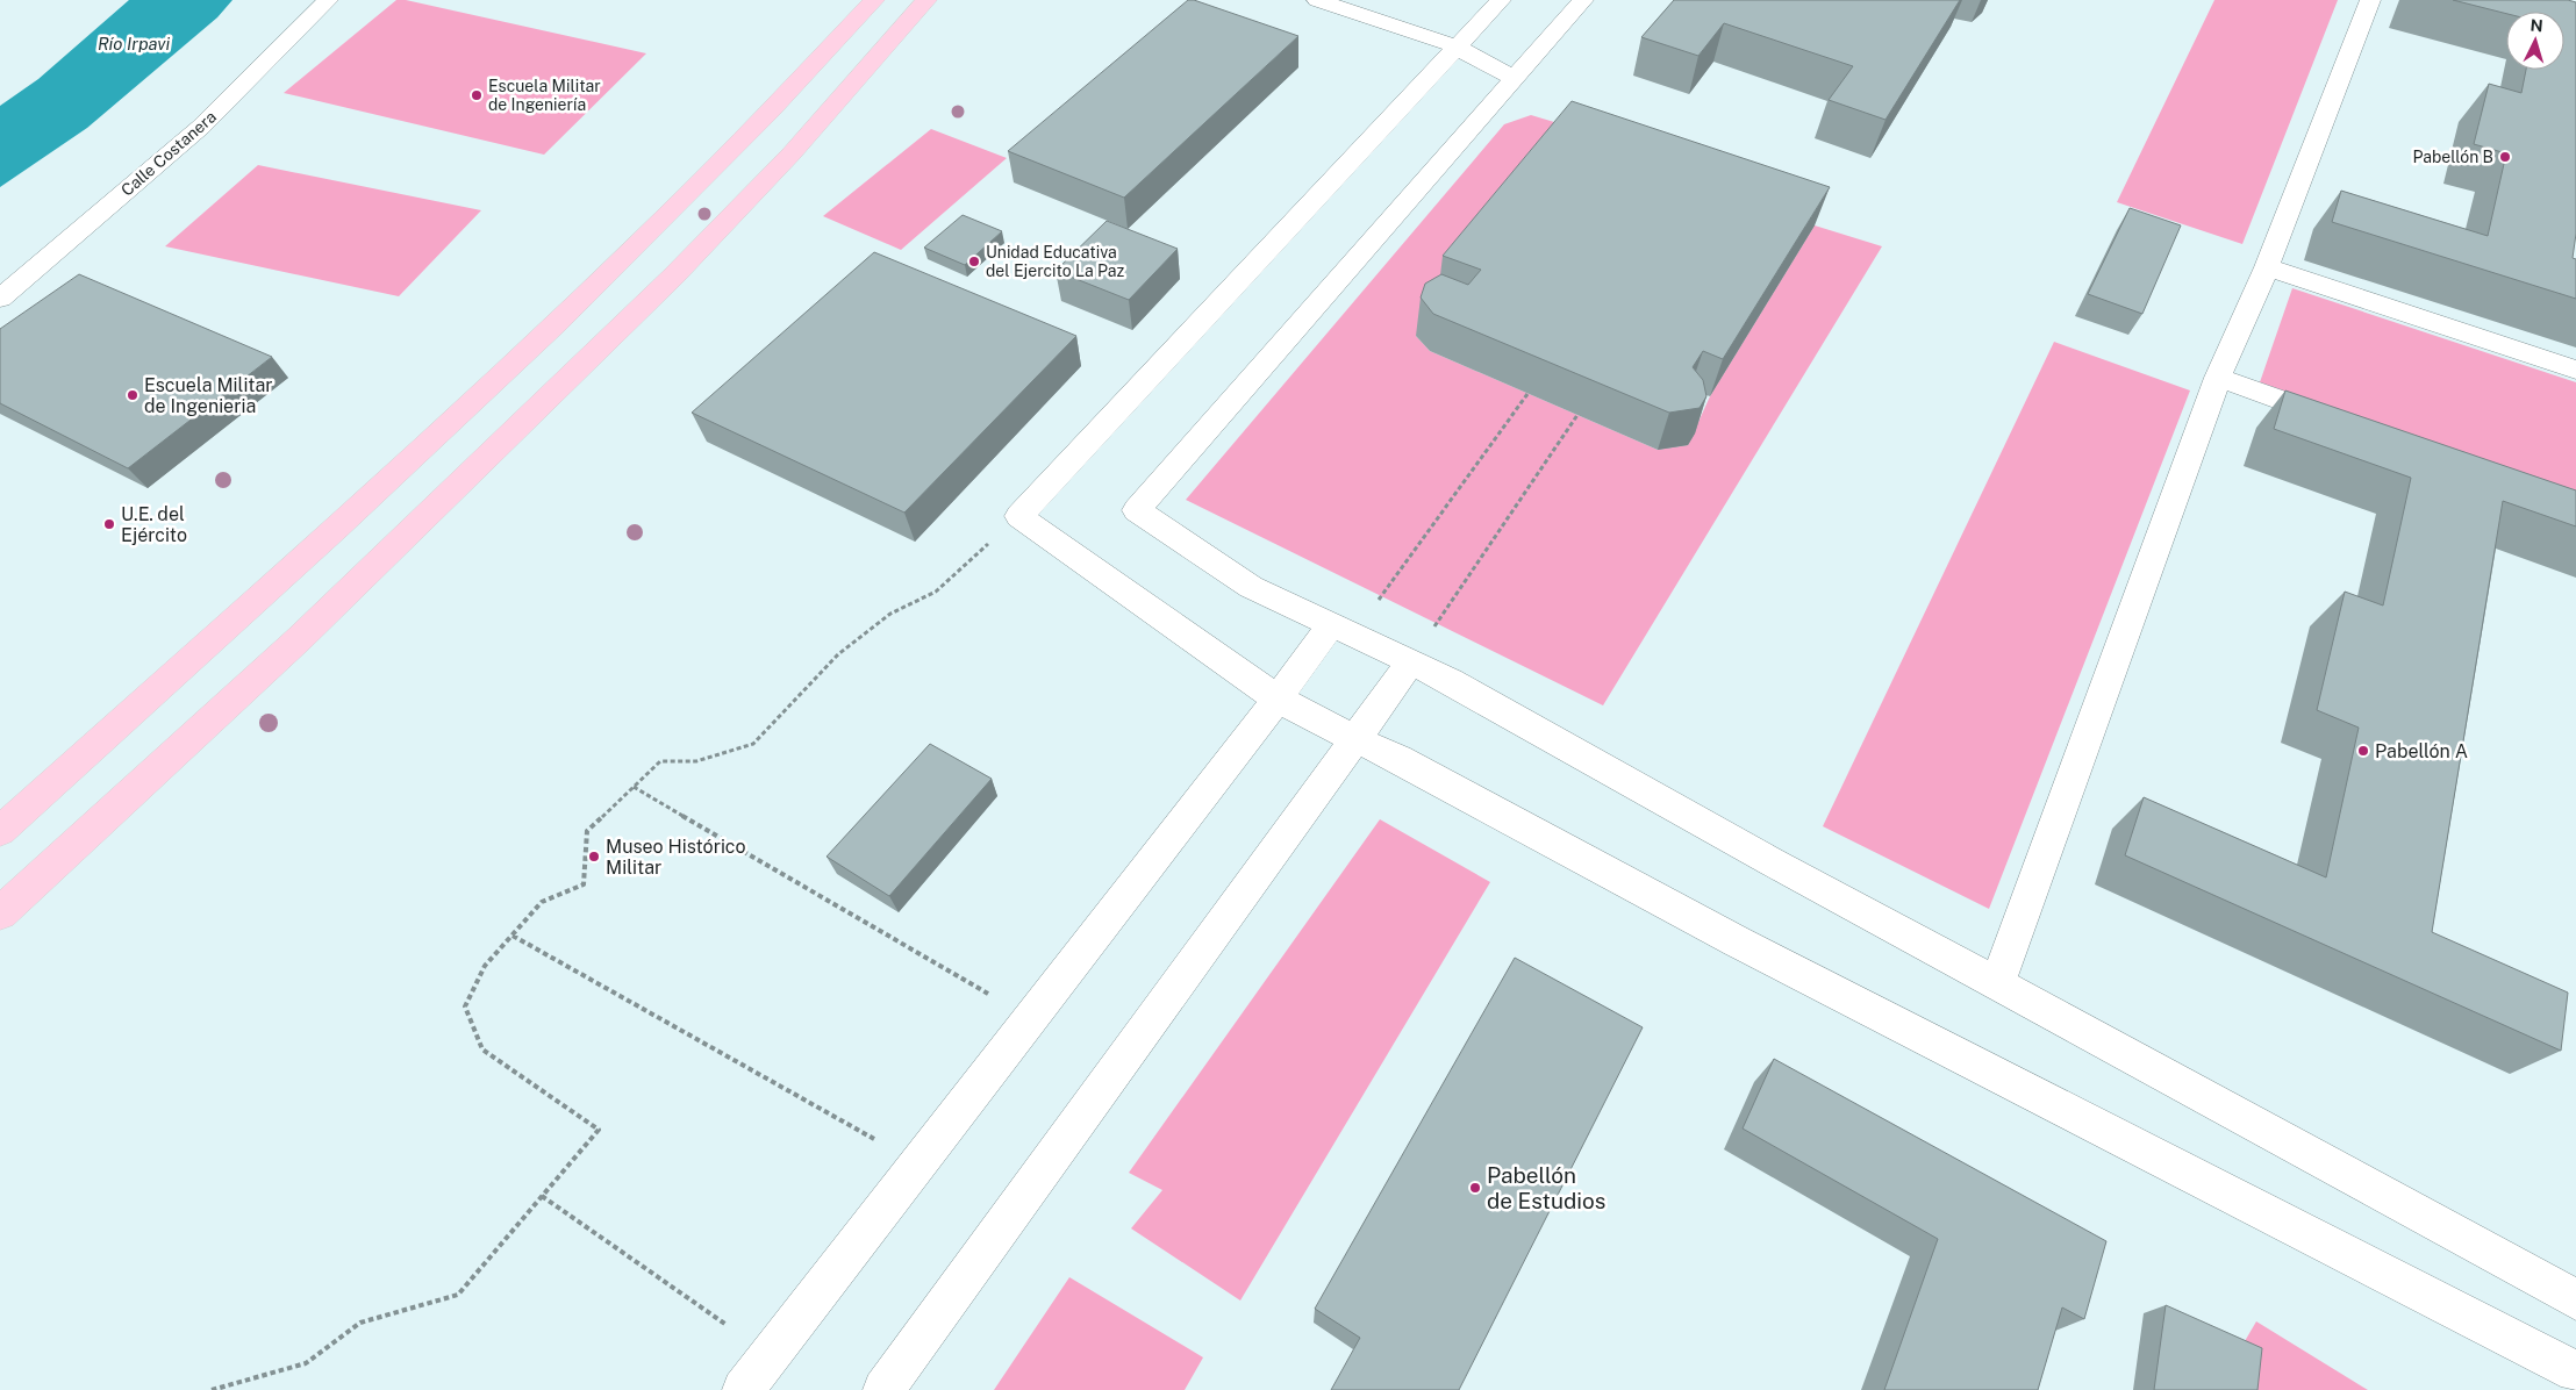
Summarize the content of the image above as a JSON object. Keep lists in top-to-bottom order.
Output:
{
  "streets": {
    "street": ["Calle Costanera"]
  },
  "water": ["Río Irpavi"],
  "places": [
    "Escuela Militar de Ingeniería",
    "Pabellón B",
    "Unidad Educativa del Ejercito La Paz",
    "Escuela Militar de Ingenieria",
    "U.E. del Ejército",
    "Pabellón A",
    "Museo Histórico Militar",
    "Pabellón de Estudios"
  ],
  "north": "top"
}
